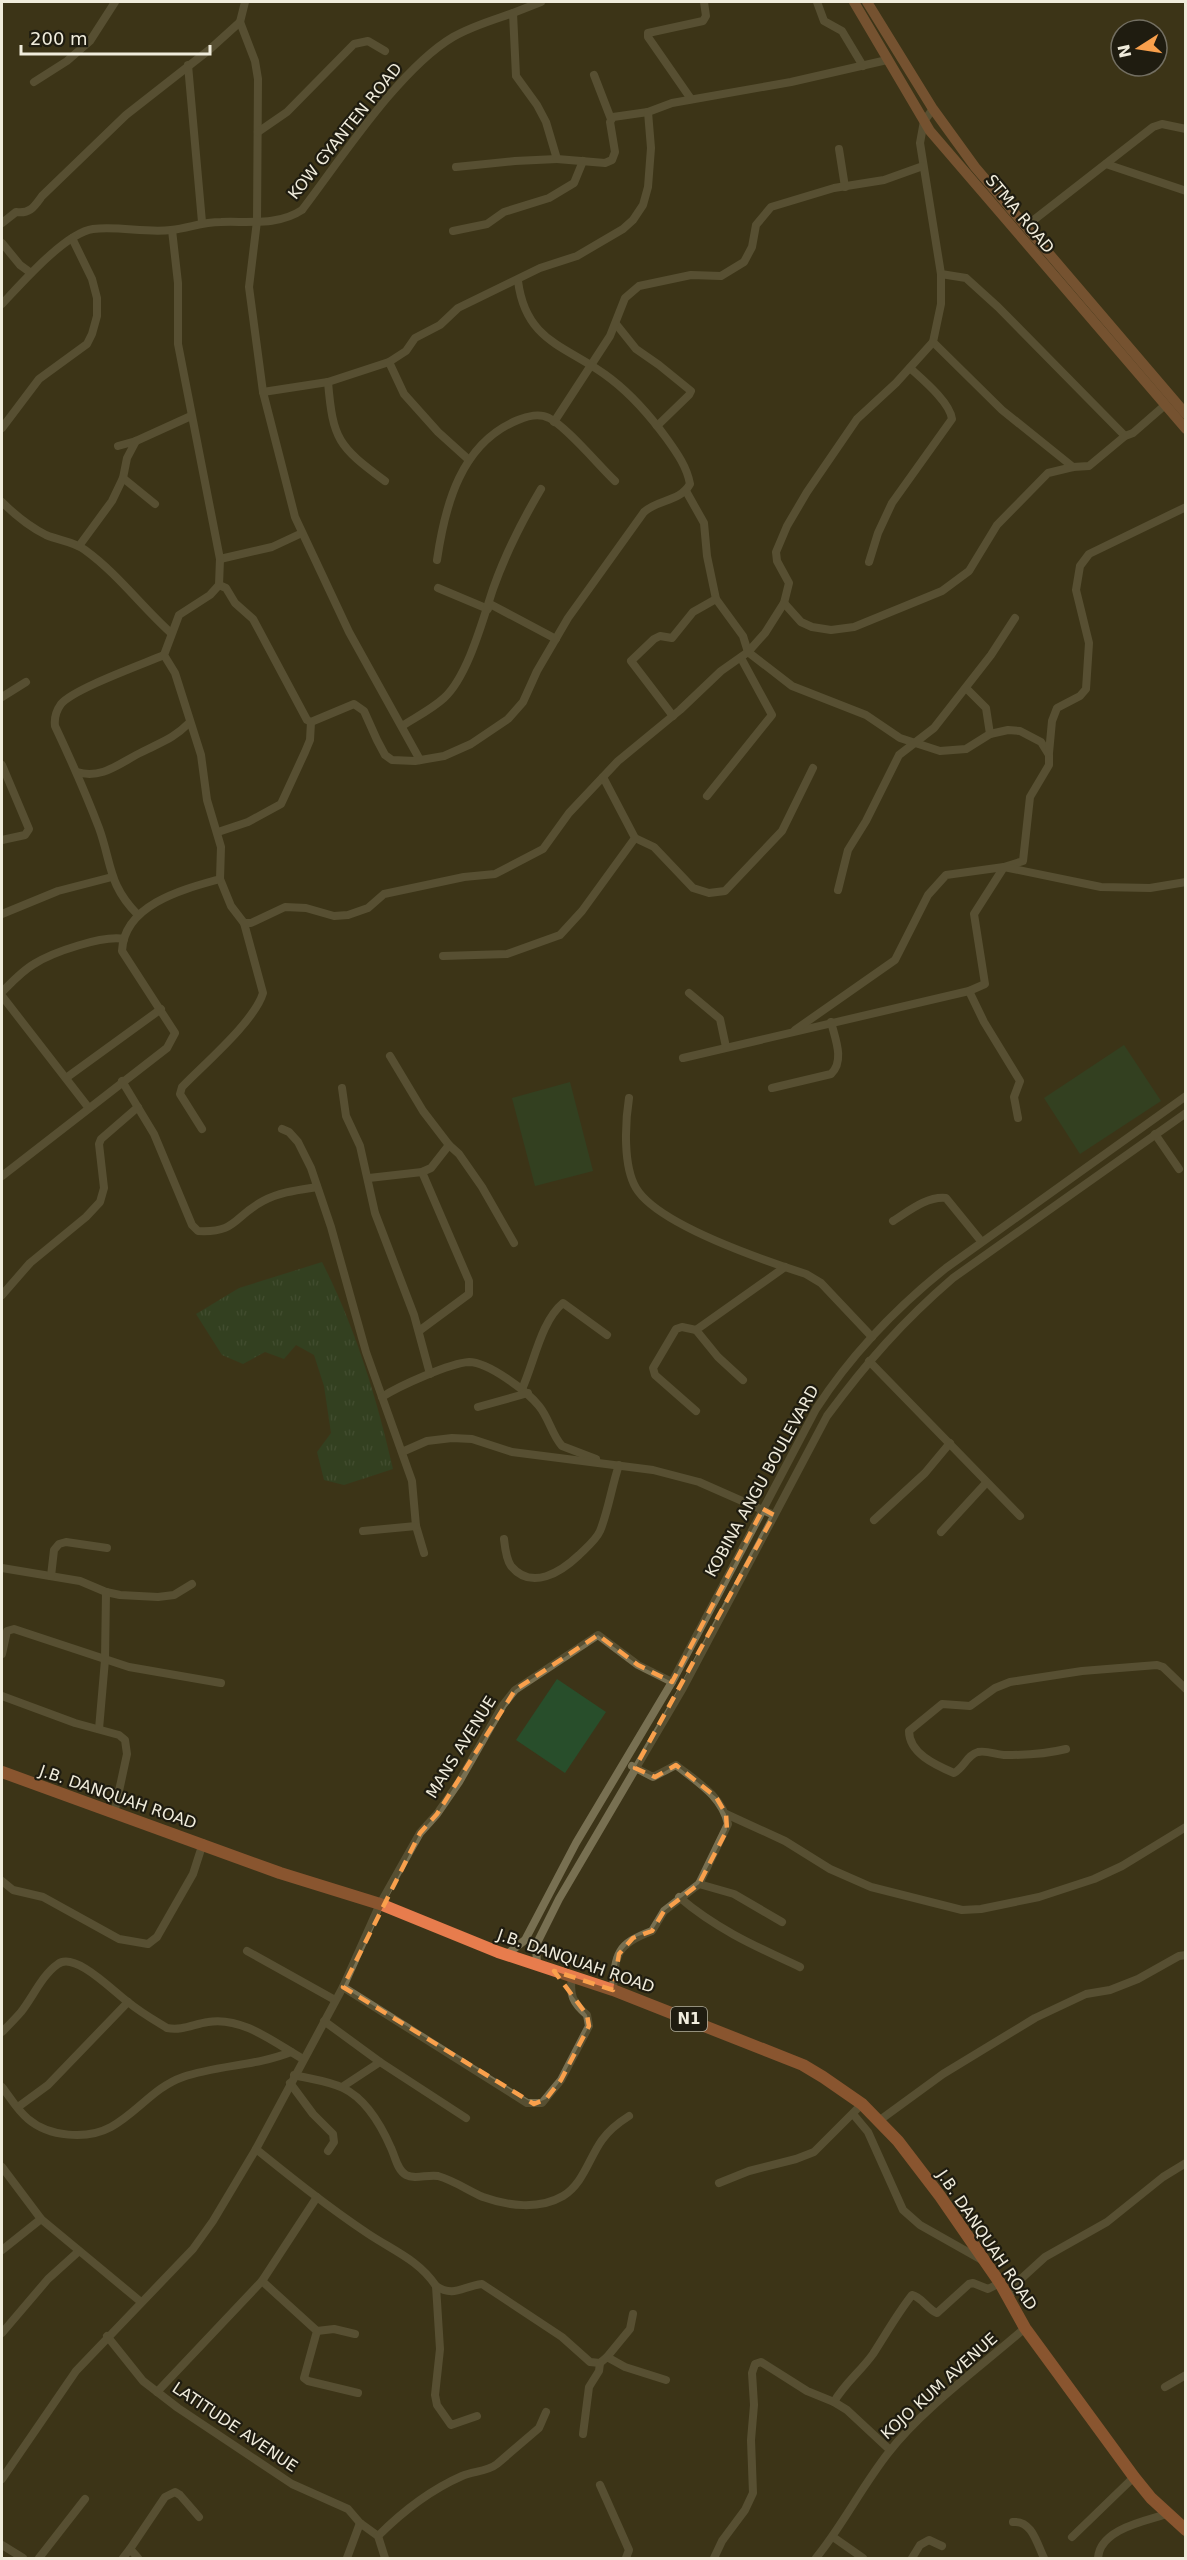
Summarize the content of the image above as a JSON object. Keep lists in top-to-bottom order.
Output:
{
  "streets": {
    "highway": ["J.B. DANQUAH ROAD", "N1"],
    "main road": ["STMA ROAD"],
    "street": [
      "KOW GYANTEN ROAD",
      "KOBINA ANGU BOULEVARD",
      "MANS AVENUE",
      "KOJO KUM AVENUE",
      "LATITUDE AVENUE"
    ]
  },
  "crossings": [
    ["KOBINA ANGU BOULEVARD", "MANS AVENUE"],
    ["KOBINA ANGU BOULEVARD", "J.B. DANQUAH ROAD"],
    ["MANS AVENUE", "J.B. DANQUAH ROAD"],
    ["MANS AVENUE", "LATITUDE AVENUE"],
    ["J.B. DANQUAH ROAD", "KOJO KUM AVENUE"]
  ],
  "scale_bar": "200 m",
  "north": "left"
}
